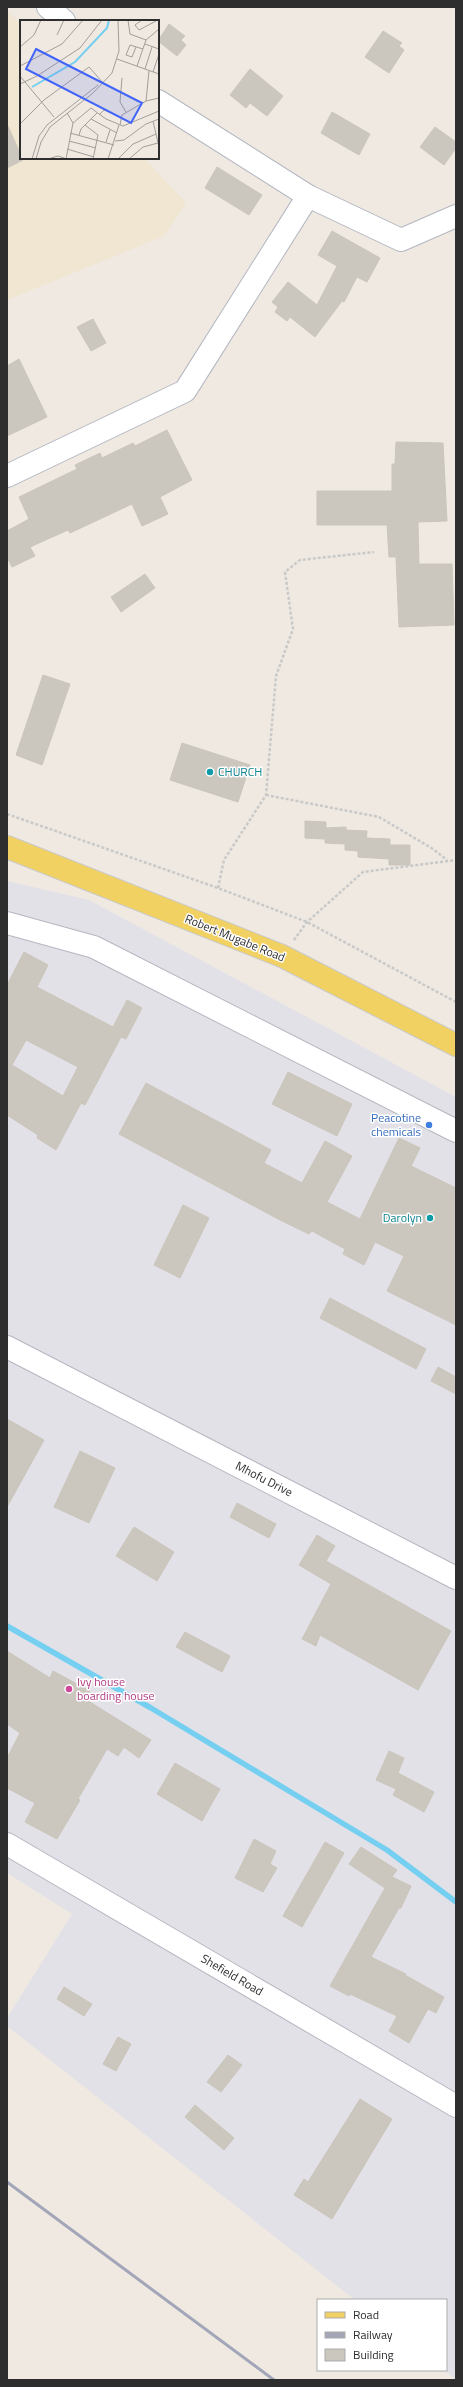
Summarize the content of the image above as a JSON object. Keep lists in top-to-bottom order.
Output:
{
  "streets": {
    "main road": ["Robert Mugabe Road"],
    "street": ["Mhofu Drive", "Shefield Road"]
  },
  "places": [
    "CHURCH",
    "Peacotine chemicals",
    "Darolyn",
    "Ivy house boarding house"
  ],
  "legend": ["Road", "Railway", "Building"]
}
